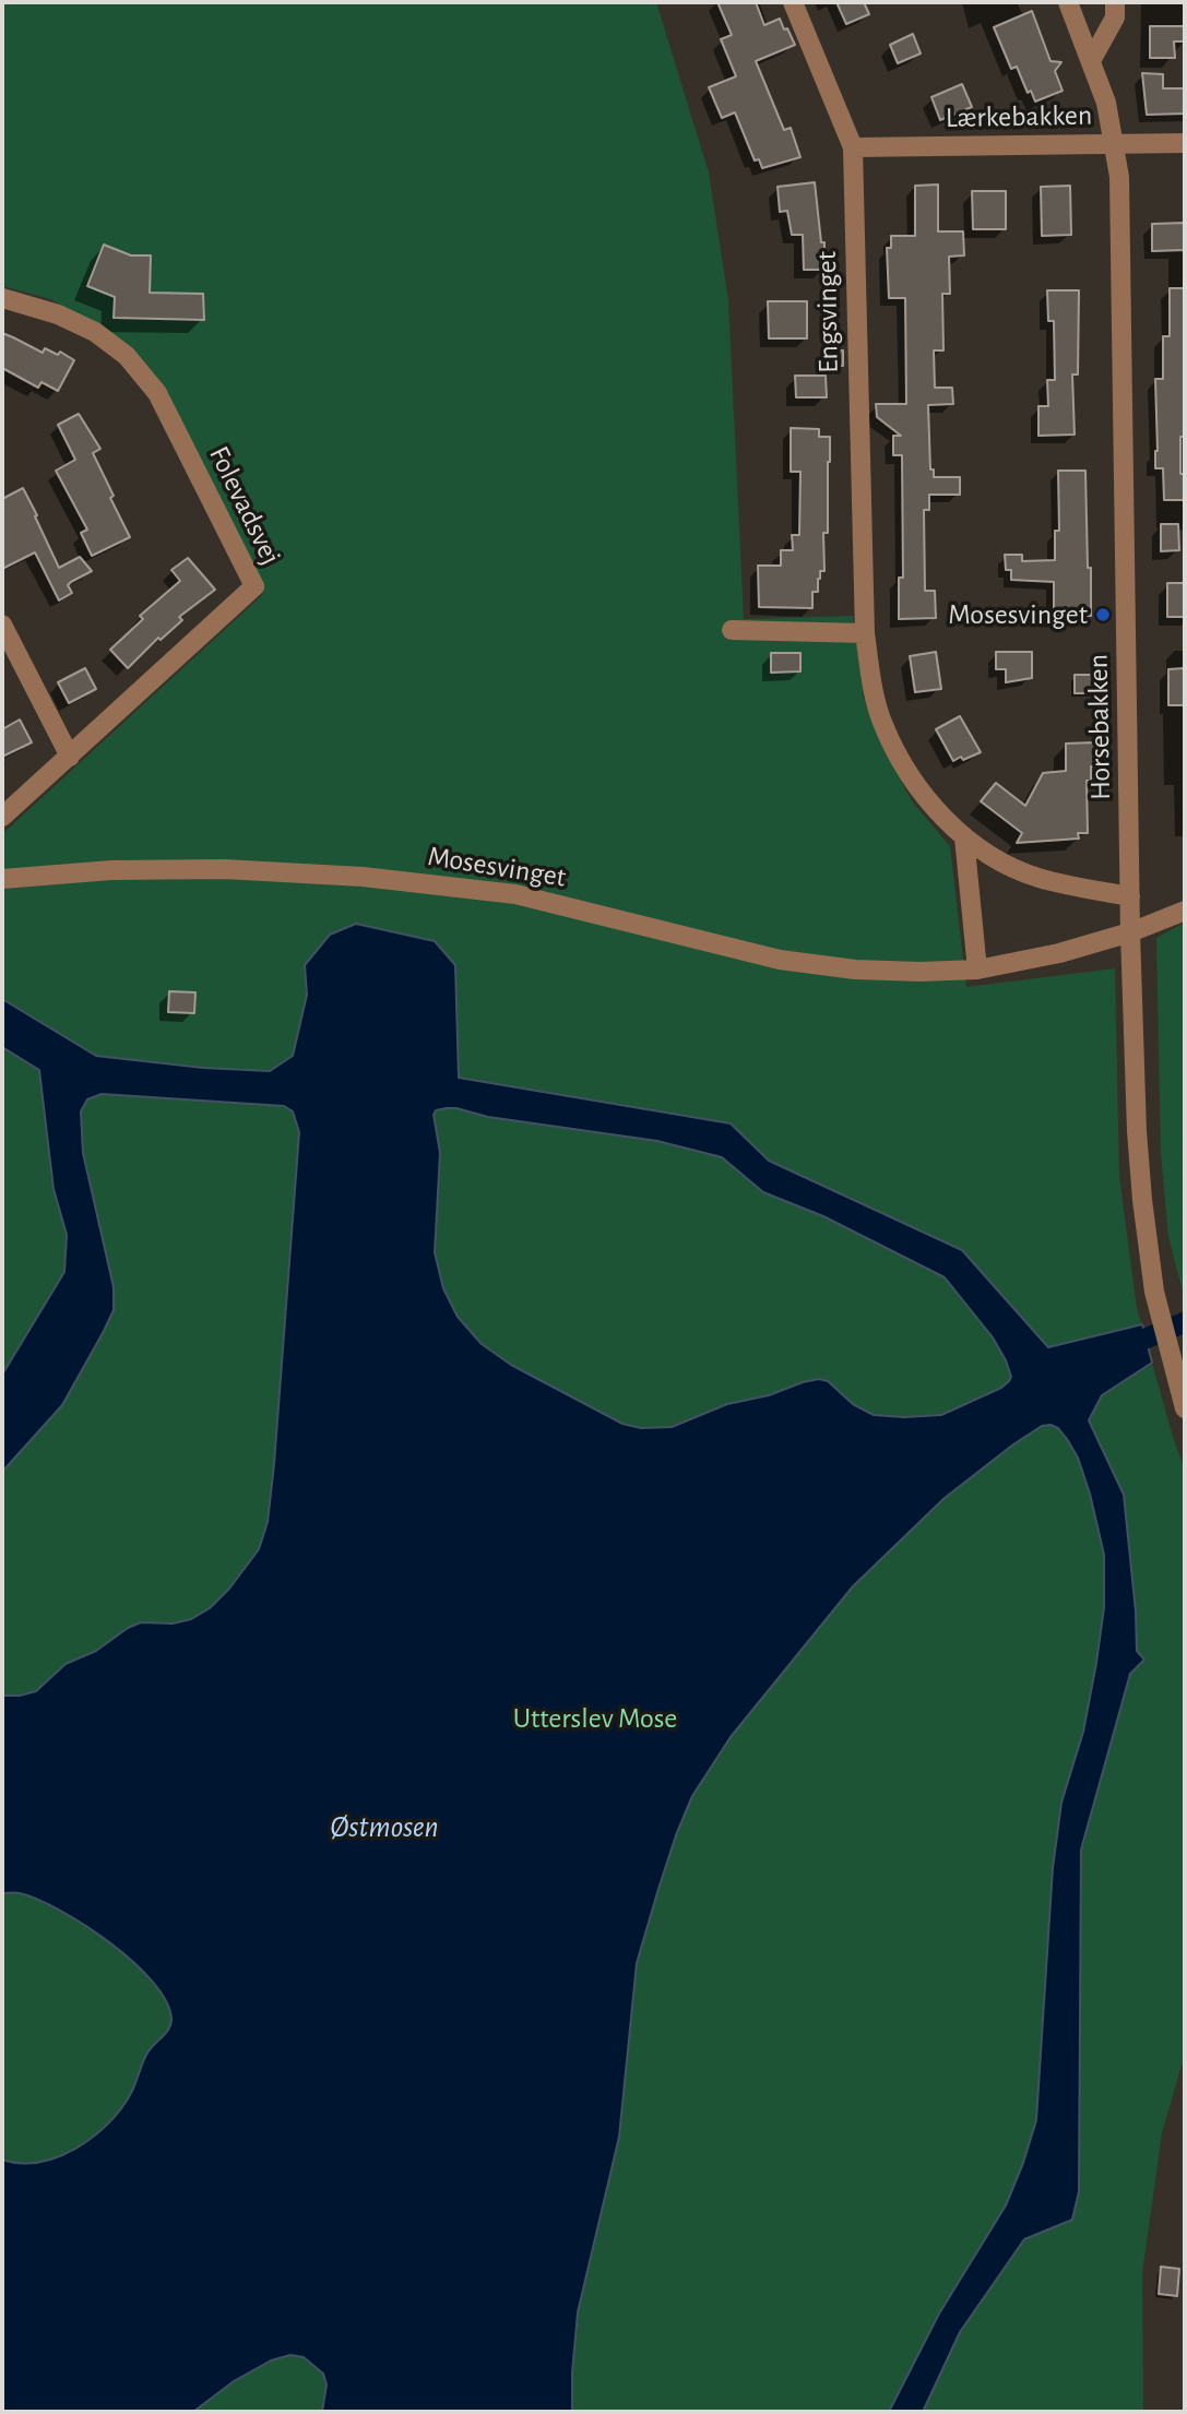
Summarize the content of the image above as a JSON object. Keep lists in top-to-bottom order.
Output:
{
  "streets": {
    "street": [
      "Lærkebakken",
      "Engsvinget",
      "Folevadsvej",
      "Horsebakken",
      "Mosesvinget"
    ]
  },
  "crossings": [
    ["Lærkebakken", "Engsvinget"],
    ["Lærkebakken", "Horsebakken"],
    ["Engsvinget", "Horsebakken"],
    ["Horsebakken", "Mosesvinget"]
  ],
  "water": ["Østmosen"],
  "parks": ["Utterslev Mose"],
  "places": ["Mosesvinget"]
}
